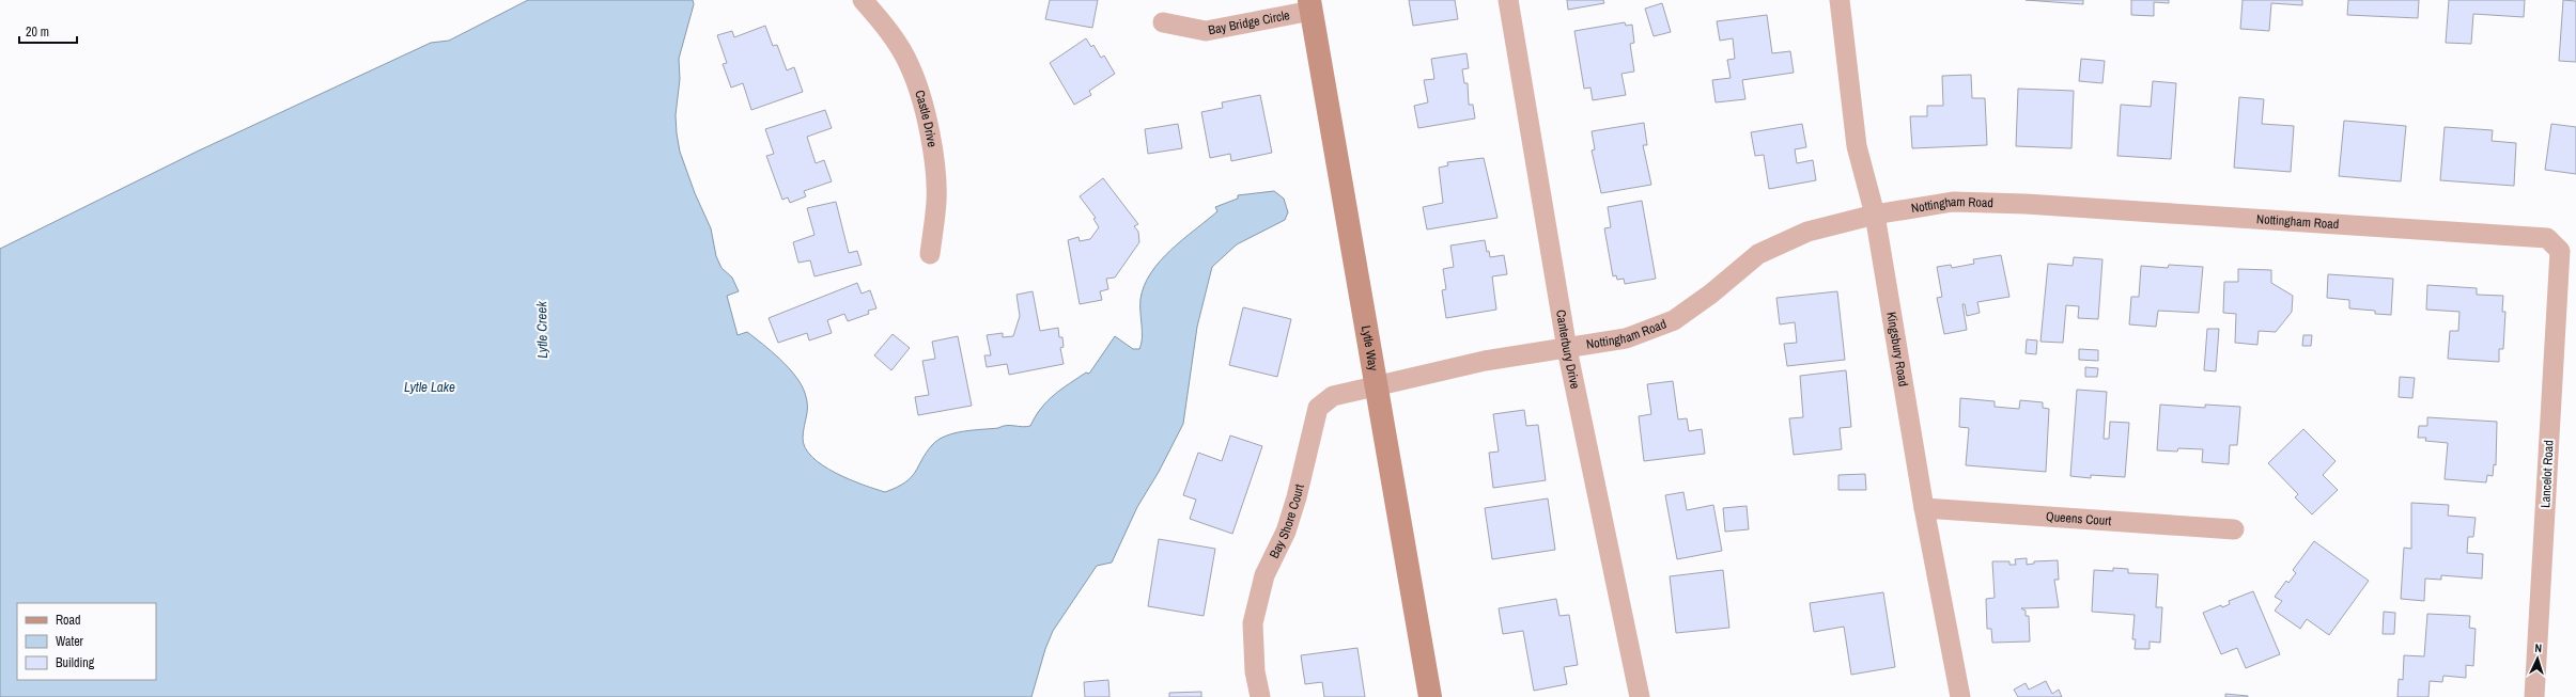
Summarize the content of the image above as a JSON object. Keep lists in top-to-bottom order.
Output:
{
  "streets": {
    "street": [
      "Bay Bridge Circle",
      "Castle Drive",
      "Nottingham Road",
      "Lytle Way",
      "Kingsbury Road",
      "Canterbury Drive",
      "Lancelot Road",
      "Queens Court",
      "Bay Shore Court"
    ]
  },
  "crossings": [
    ["Bay Bridge Circle", "Lytle Way"],
    ["Nottingham Road", "Lytle Way"],
    ["Nottingham Road", "Kingsbury Road"],
    ["Nottingham Road", "Canterbury Drive"],
    ["Nottingham Road", "Lancelot Road"],
    ["Nottingham Road", "Bay Shore Court"],
    ["Lytle Way", "Bay Shore Court"],
    ["Kingsbury Road", "Queens Court"]
  ],
  "water": ["Lytle Creek", "Lytle Lake"],
  "legend": ["Road", "Water", "Building"],
  "scale_bar": "20 m",
  "north": "top"
}
